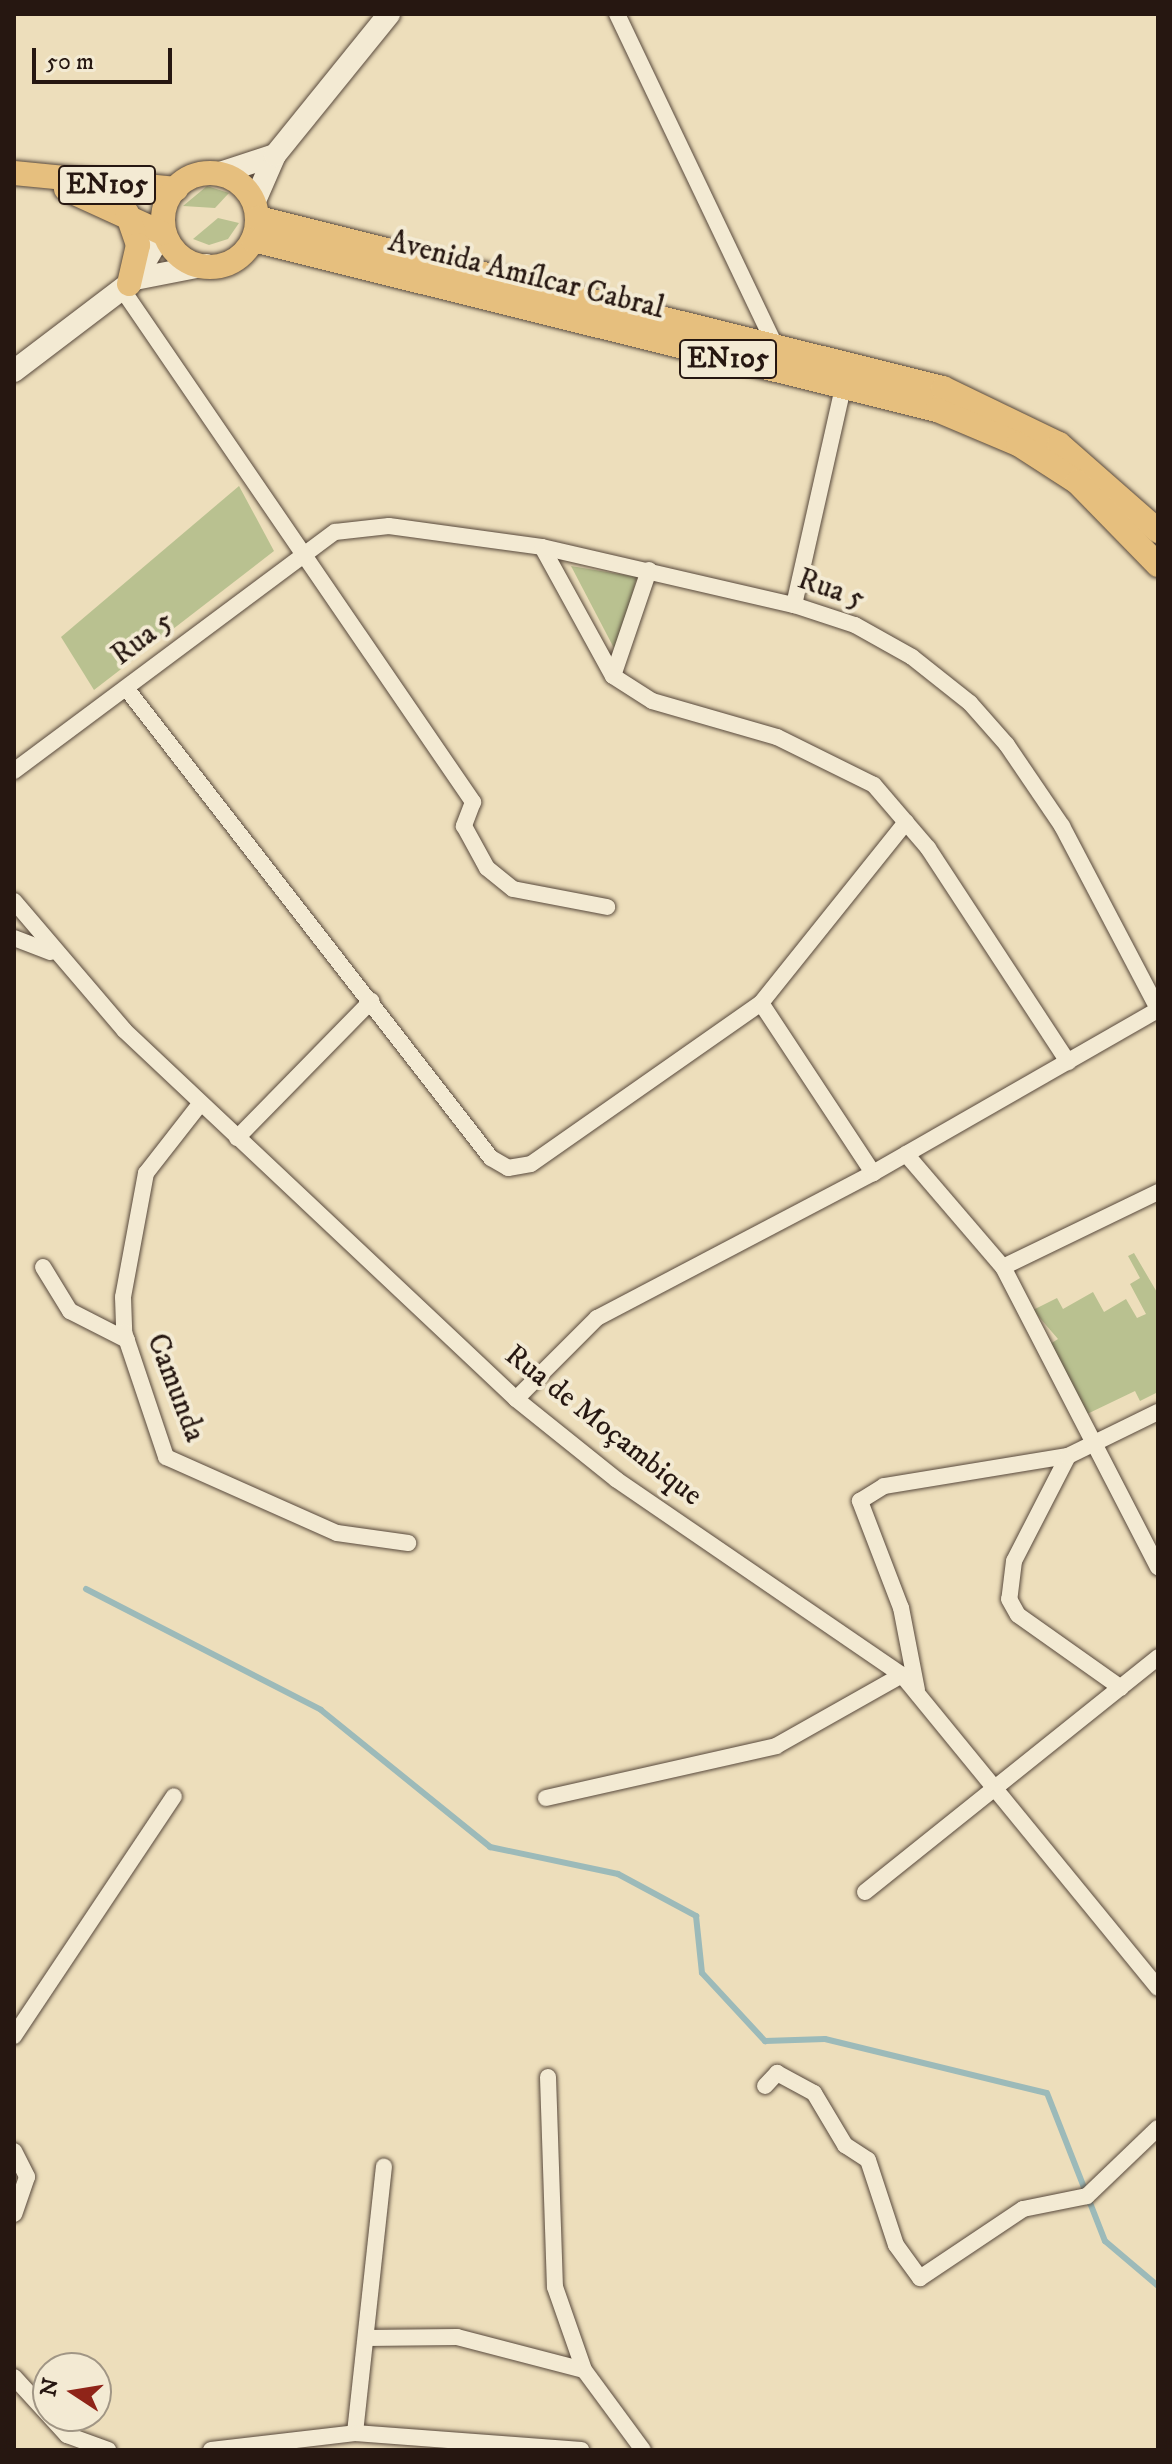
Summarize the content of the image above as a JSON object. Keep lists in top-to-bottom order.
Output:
{
  "streets": {
    "main road": ["EN105", "Avenida Amílcar Cabral"],
    "street": ["Rua 5", "Camunda", "Rua de Moçambique"]
  },
  "crossings": [
    ["EN105", "Avenida Amílcar Cabral"],
    ["Camunda", "Rua de Moçambique"]
  ],
  "scale_bar": "50 m",
  "north": "left"
}
